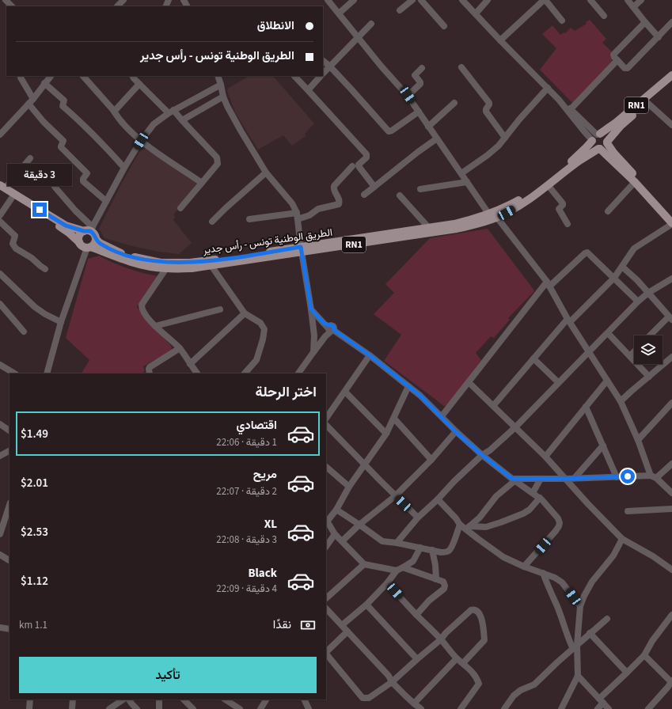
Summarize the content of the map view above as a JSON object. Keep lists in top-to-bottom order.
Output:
{
  "streets": {
    "main road": ["RN1", "الطريق الوطنية تونس - رأس جدير"]
  },
  "crossings": [
    ["RN1", "الطريق الوطنية تونس - رأس جدير"]
  ],
  "page": {
    "banner": ["الانطلاق", "الطريق الوطنية تونس - رأس جدير"],
    "bubble": "3 دقيقة",
    "heading": "اختر الرحلة",
    "list": [
      {
        "name": "اقتصادي",
        "note": "1 دقيقة · 22:06",
        "value": "$1.49"
      },
      {
        "name": "مريح",
        "note": "2 دقيقة · 22:07",
        "value": "$2.01"
      },
      {
        "name": "XL",
        "note": "3 دقيقة · 22:08",
        "value": "$2.53"
      },
      {
        "name": "Black",
        "note": "4 دقيقة · 22:09",
        "value": "$1.12"
      }
    ],
    "pay": ["نقدًا", "1.1 km"],
    "buttons": "تأكيد"
  }
}
